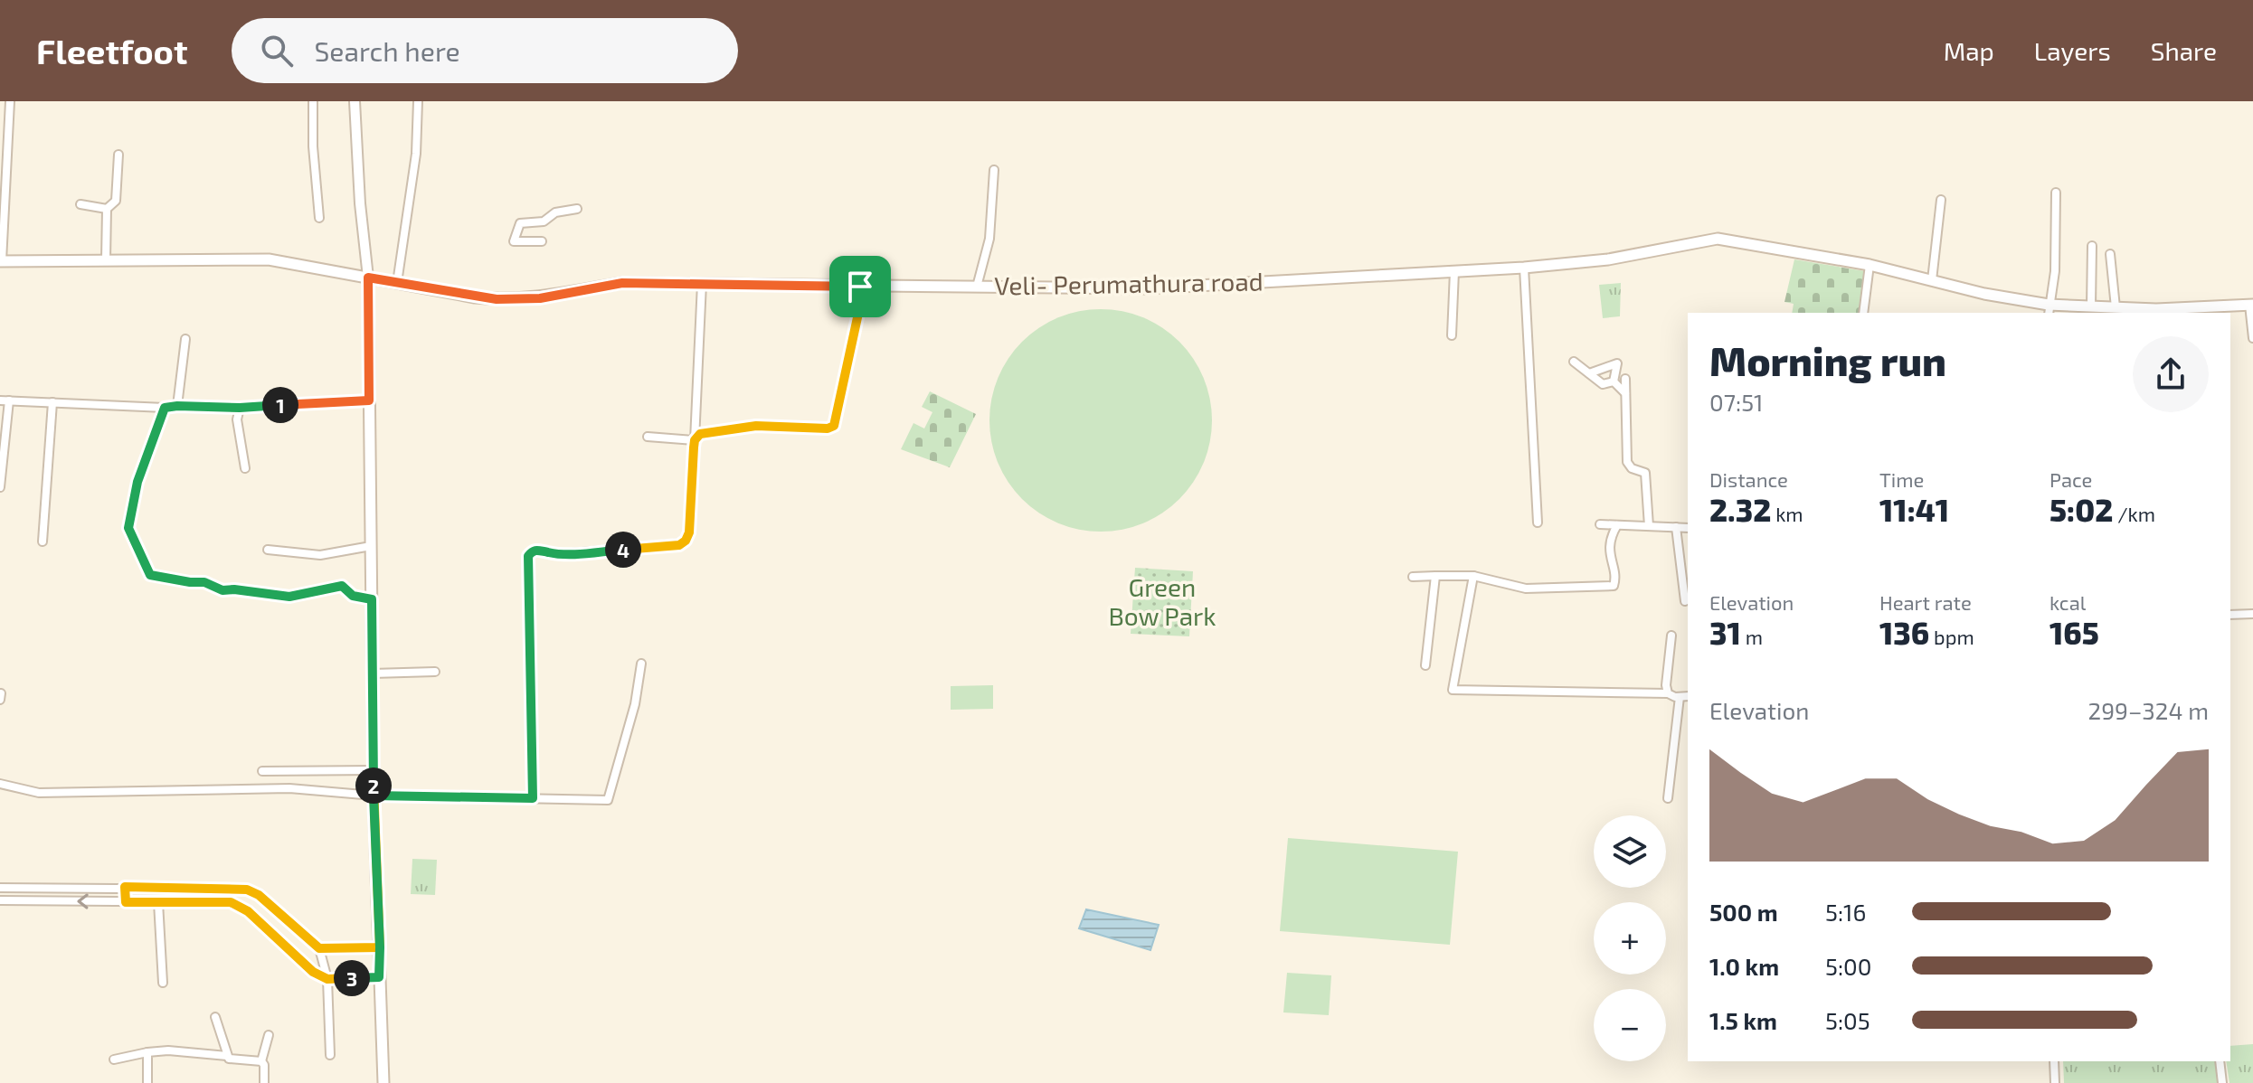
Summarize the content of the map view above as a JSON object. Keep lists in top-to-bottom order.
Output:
{
  "streets": {
    "main road": ["Veli- Perumathura road"]
  },
  "parks": ["Green Bow Park"],
  "page": {
    "header": "Fleetfoot",
    "search": "Search here",
    "nav": ["Map", "Layers", "Share"],
    "heading": ["Morning run", "07:51"],
    "pins": [
      "1",
      "4",
      "2",
      "3"
    ],
    "stats": [
      ["Distance", "2.32 km"],
      ["Time", "11:41"],
      ["Pace", "5:02 /km"],
      ["Elevation", "31 m"],
      ["Heart rate", "136 bpm"],
      ["kcal", "165"]
    ],
    "chart": ["Elevation", "299–324 m"],
    "map_buttons": ["+", "−"],
    "list": [
      {
        "name": "500 m",
        "note": "5:16"
      },
      {
        "name": "1.0 km",
        "note": "5:00"
      },
      {
        "name": "1.5 km",
        "note": "5:05"
      }
    ]
  }
}
